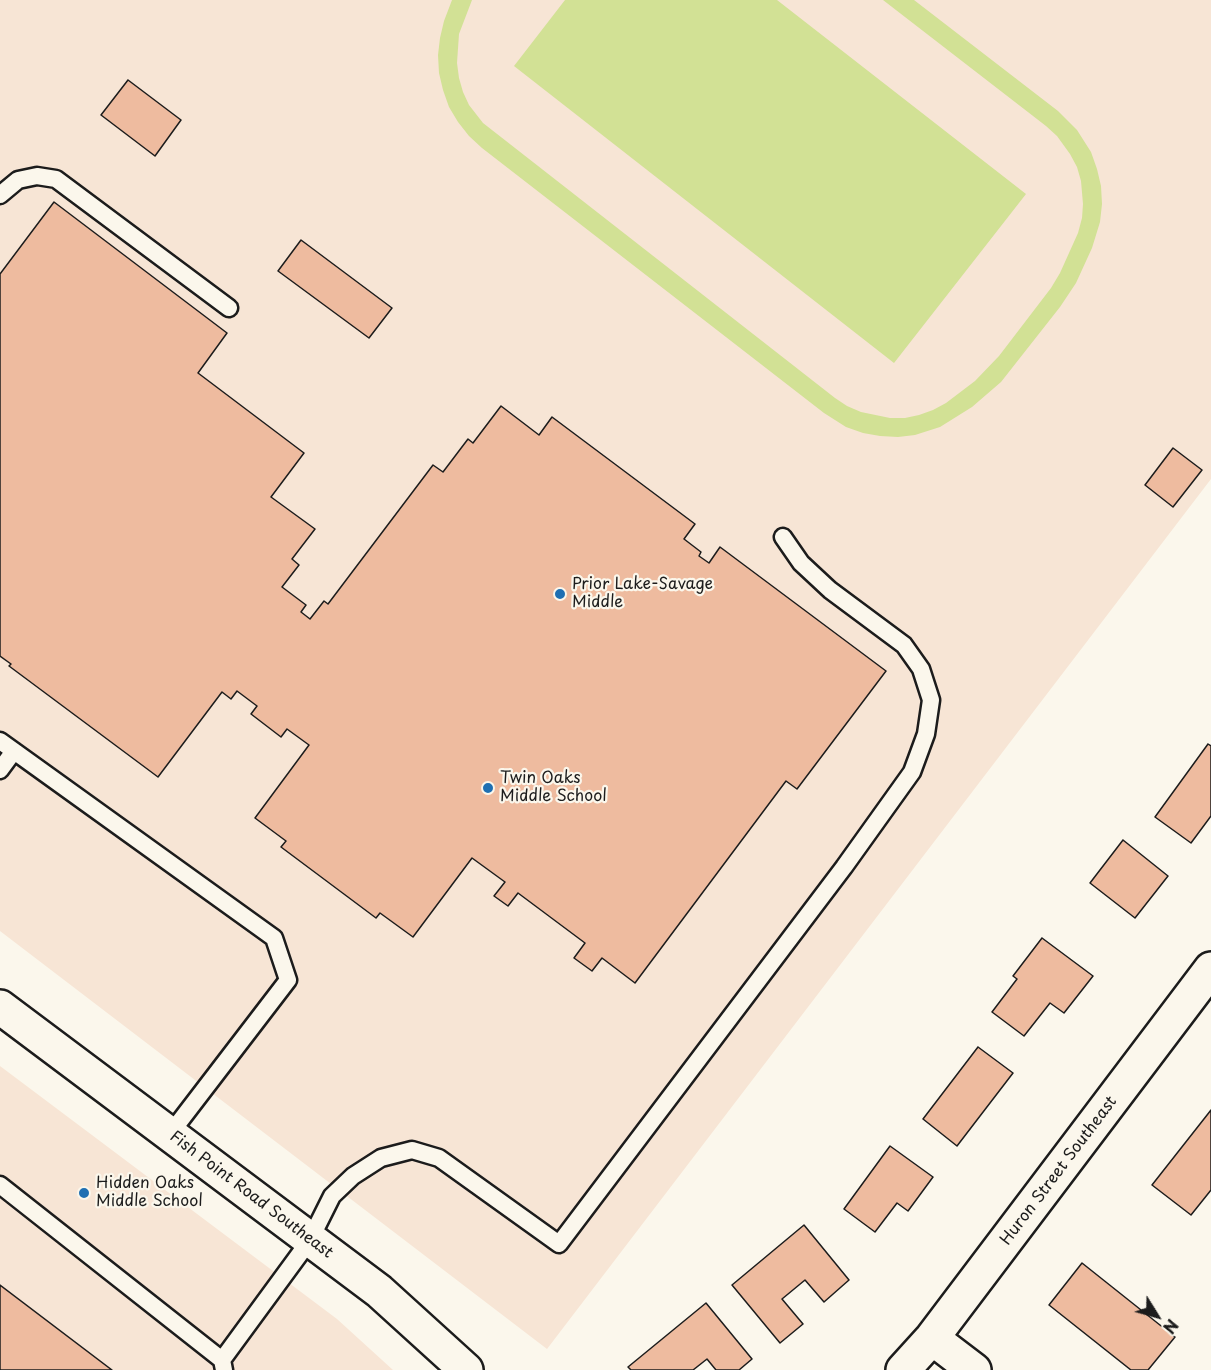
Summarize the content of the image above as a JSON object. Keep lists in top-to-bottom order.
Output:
{
  "streets": {
    "street": ["Huron Street Southeast", "Fish Point Road Southeast"]
  },
  "places": ["Prior Lake-Savage Middle", "Twin Oaks Middle School", "Hidden Oaks Middle School"],
  "north": "bottom right"
}
